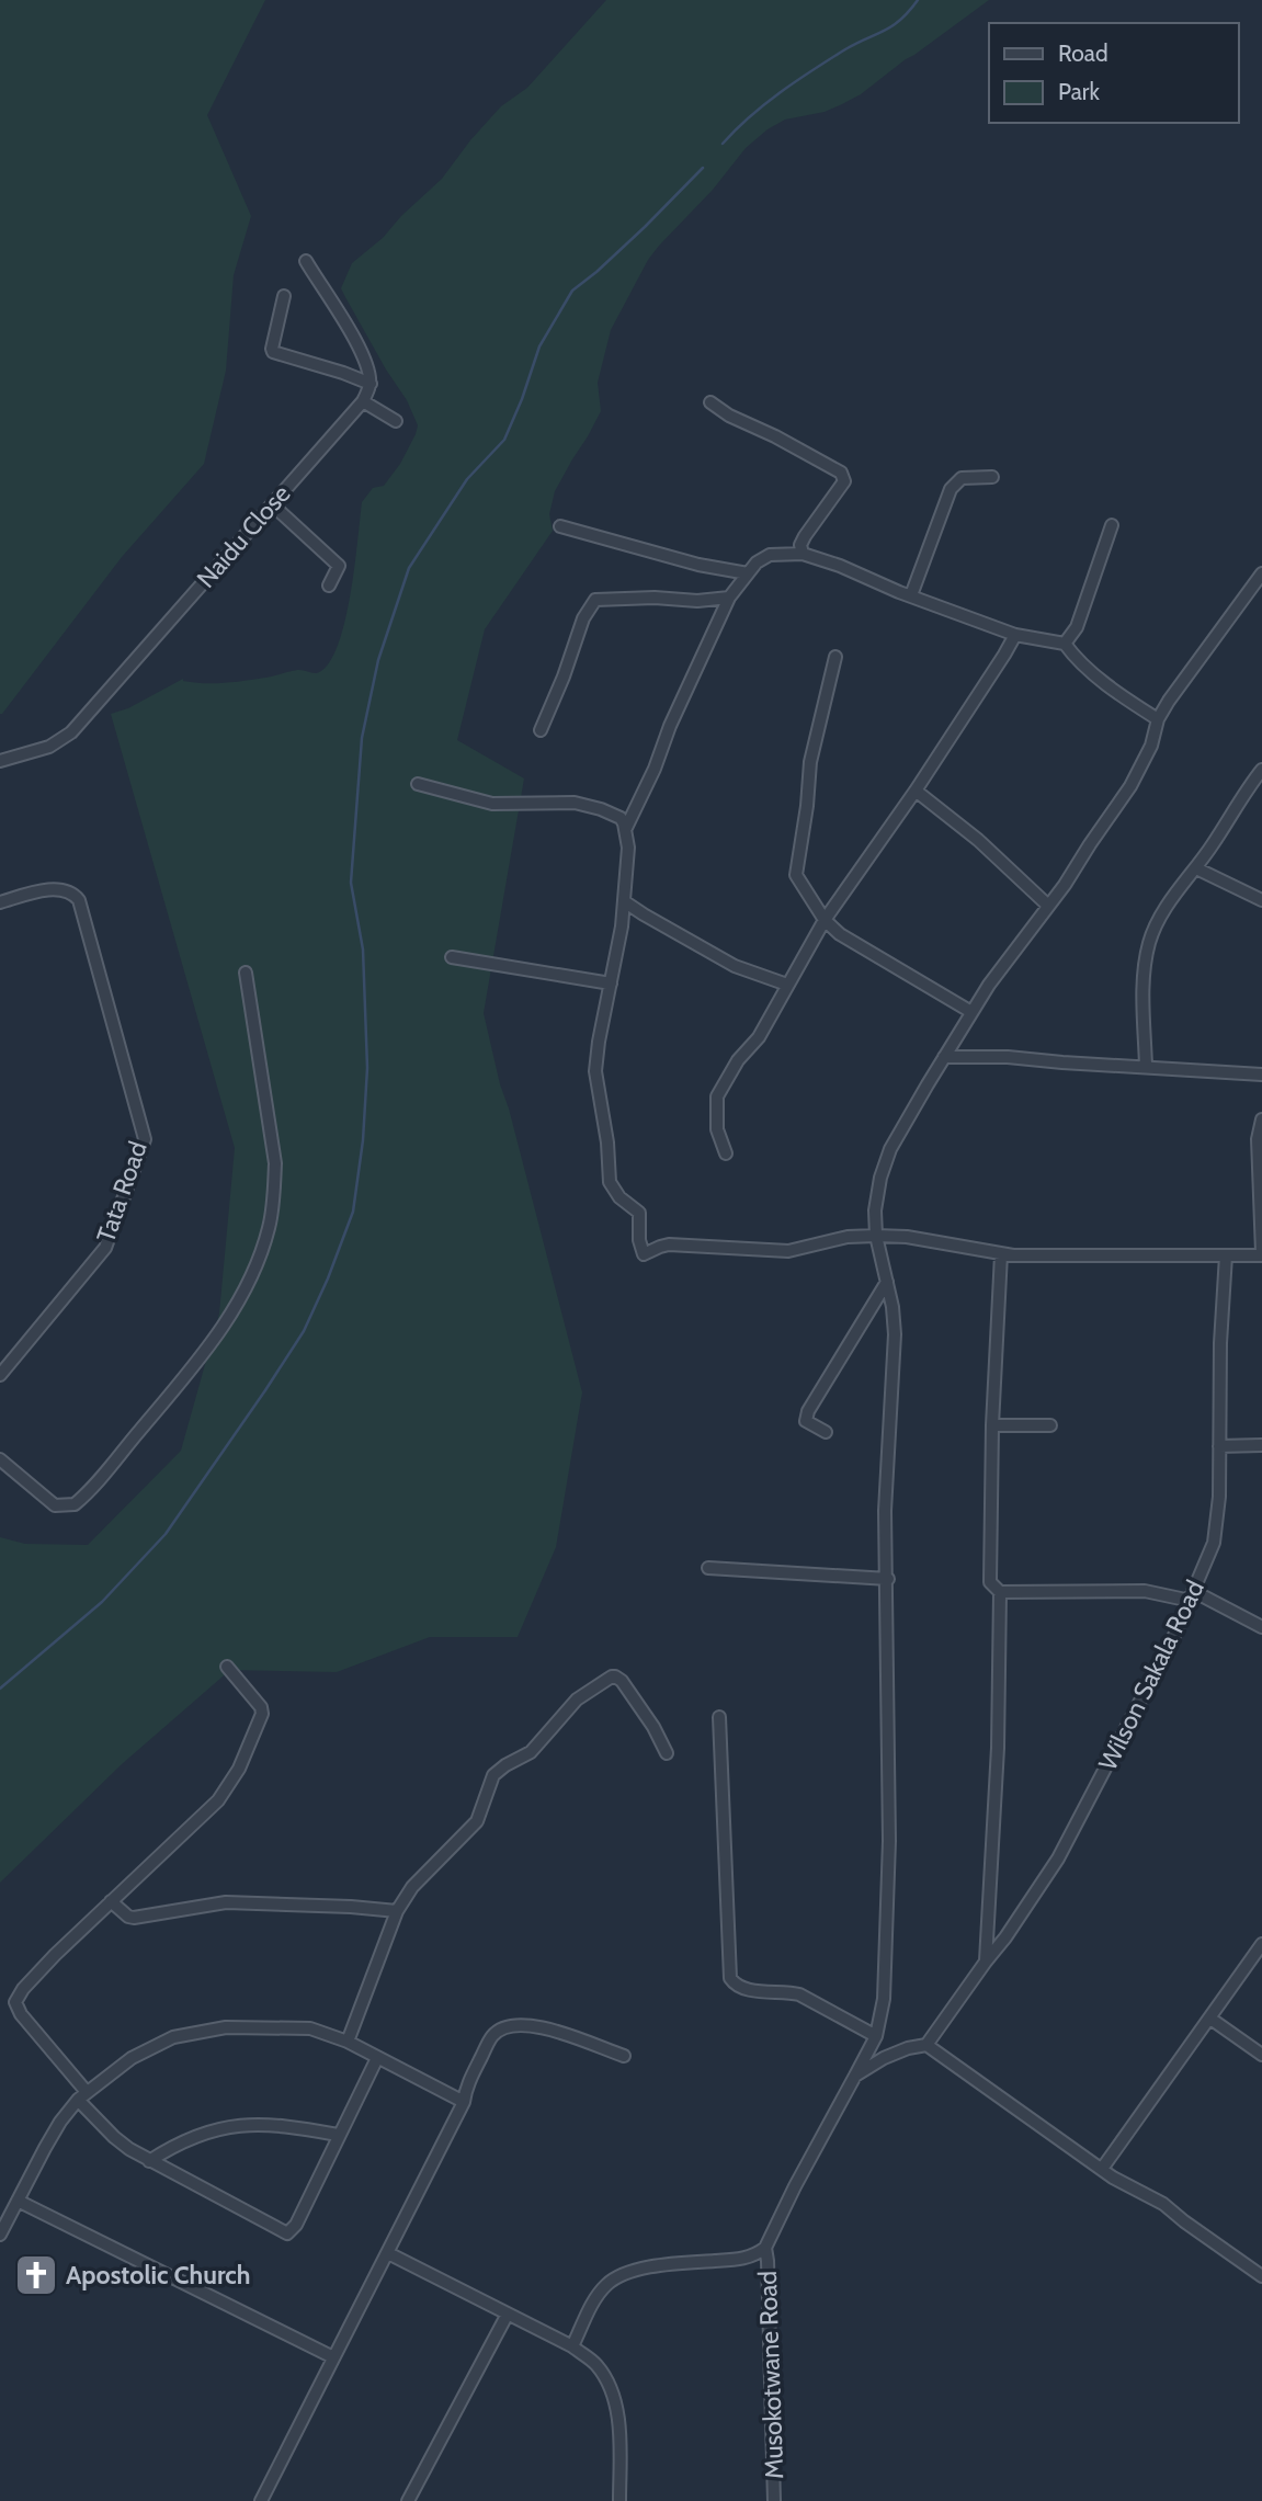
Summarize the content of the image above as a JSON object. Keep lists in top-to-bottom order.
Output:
{
  "streets": {
    "street": [
      "Naidu Close",
      "Tata Road",
      "Wilson Sakala Road",
      "Musokotwane Road"
    ]
  },
  "places": {
    "church": ["Apostolic Church"]
  },
  "legend": ["Road", "Park"]
}
